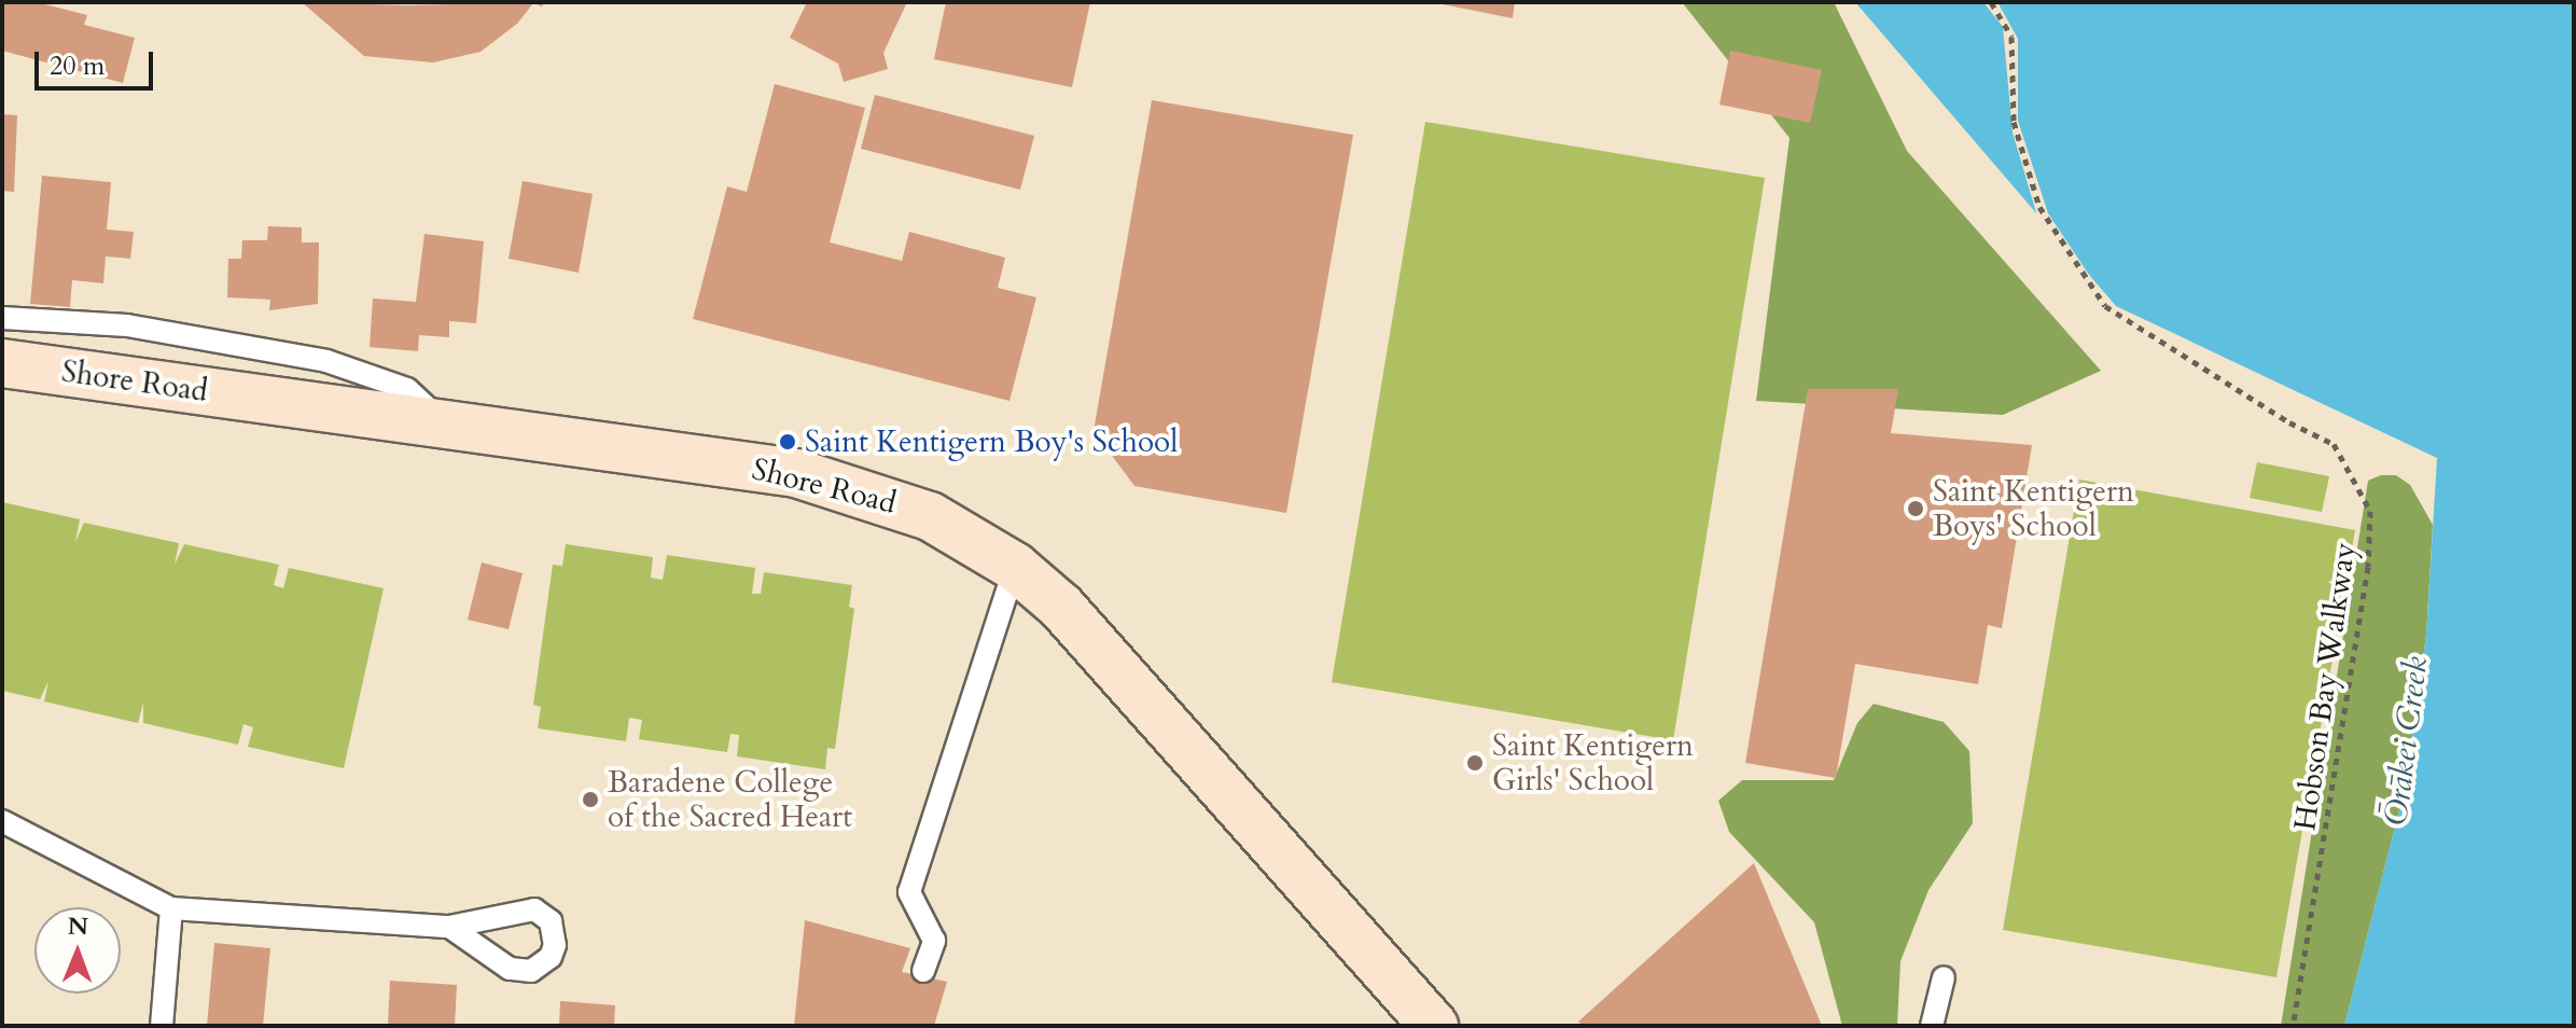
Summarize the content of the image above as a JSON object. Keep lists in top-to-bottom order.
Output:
{
  "streets": {
    "main road": ["Shore Road"],
    "path": ["Hobson Bay Walkway"]
  },
  "water": ["Ōrākei Creek"],
  "places": [
    "Saint Kentigern Boy's School",
    "Saint Kentigern Boys' School",
    "Saint Kentigern Girls' School",
    "Baradene College of the Sacred Heart"
  ],
  "scale_bar": "20 m",
  "north": "top"
}
